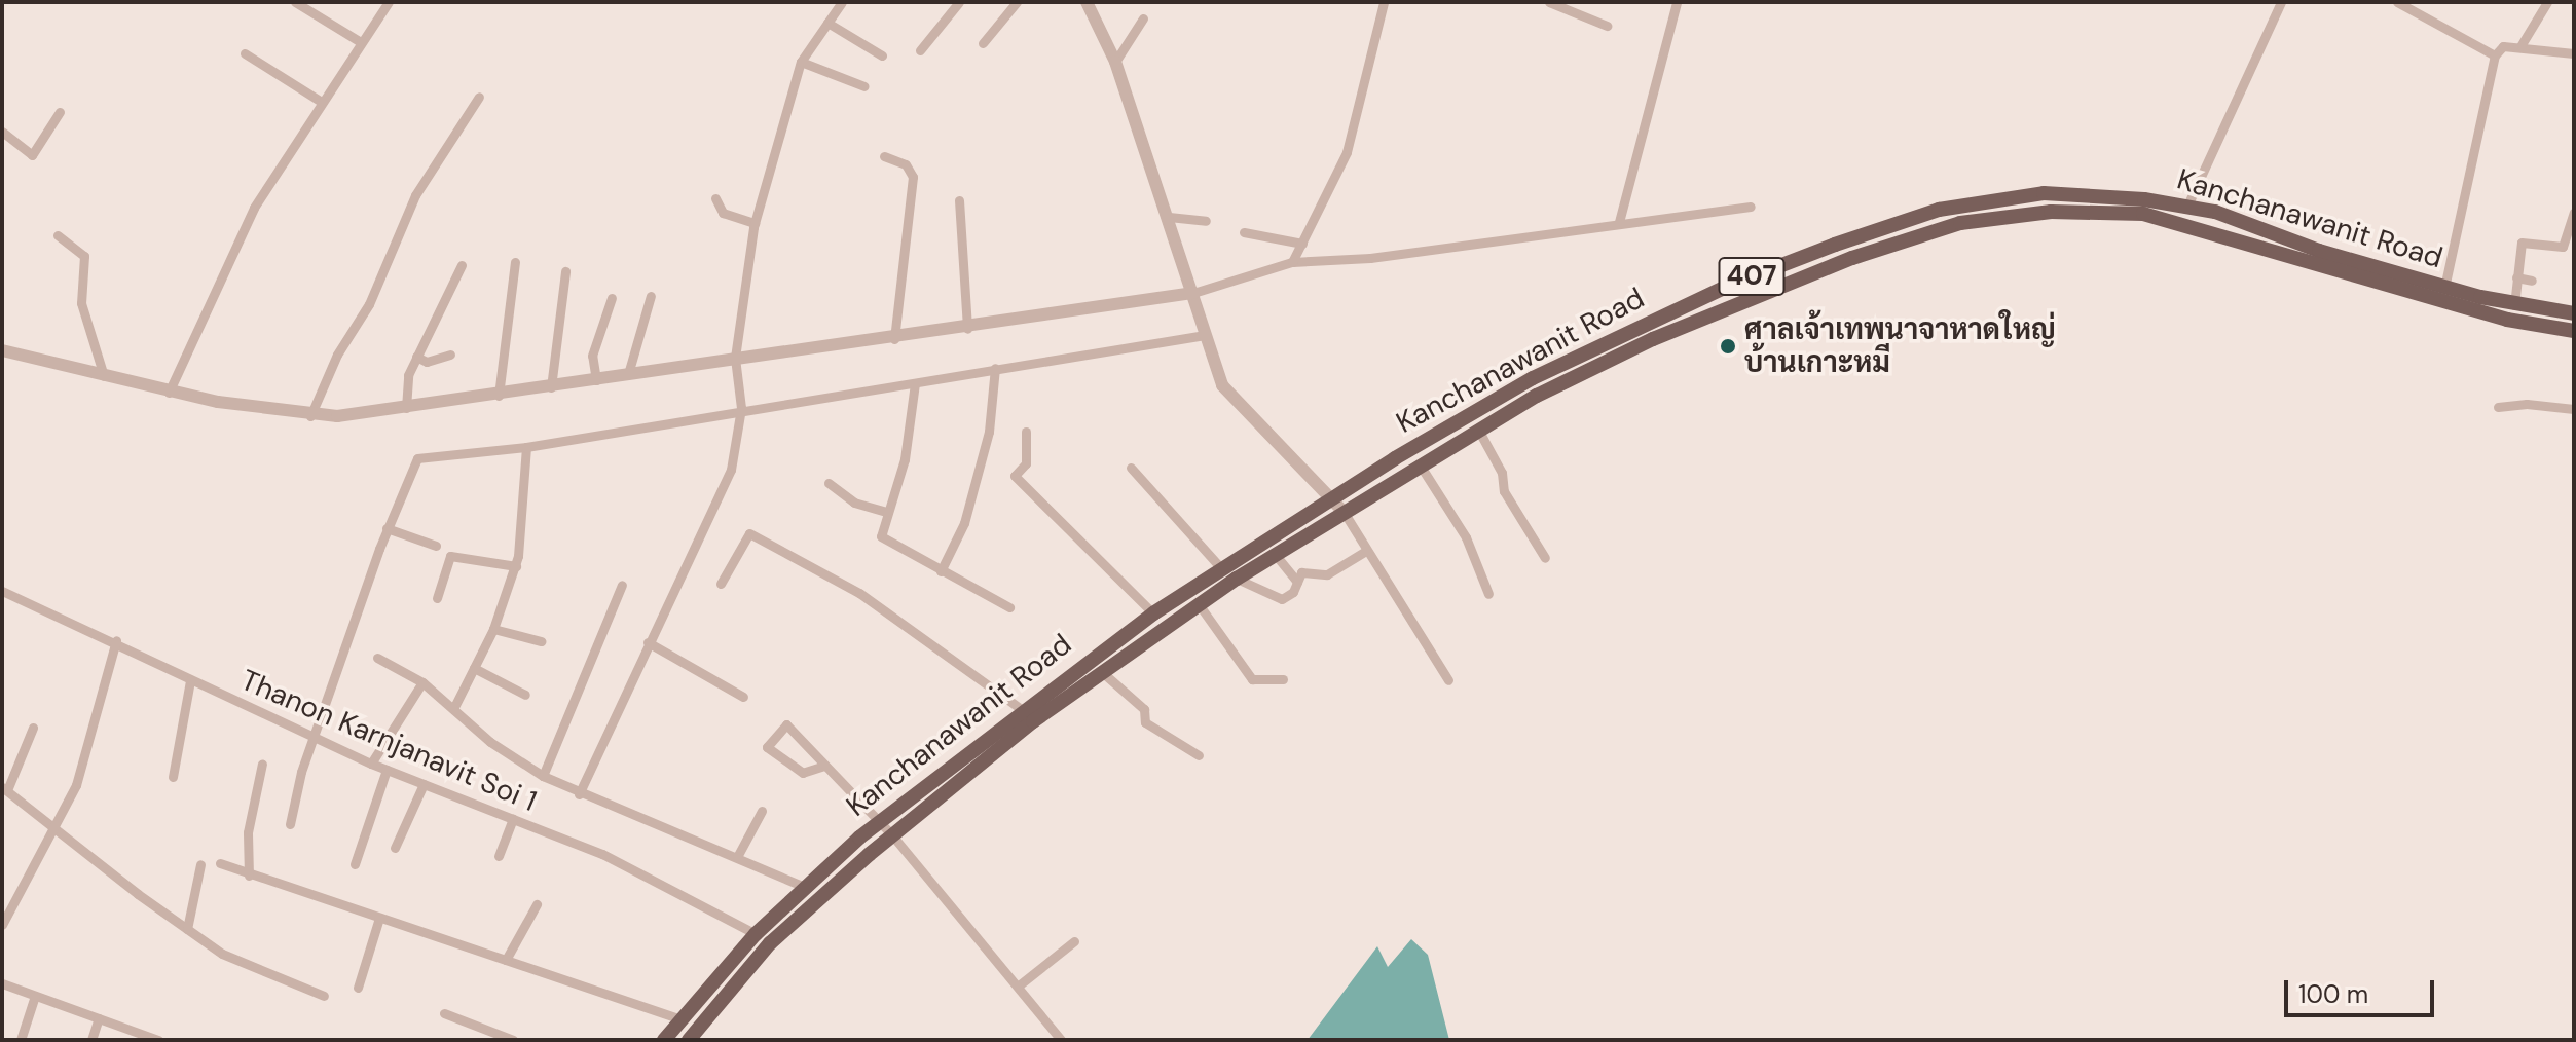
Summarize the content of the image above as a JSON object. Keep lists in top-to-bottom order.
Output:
{
  "streets": {
    "main road": ["Kanchanawanit Road", "407"],
    "street": ["Thanon Karnjanavit Soi 1"]
  },
  "crossings": [
    ["Kanchanawanit Road", "Thanon Karnjanavit Soi 1"]
  ],
  "places": ["ศาลเจ้าเทพนาจาหาดใหญ่ บ้านเกาะหมี"],
  "scale_bar": "100 m"
}
